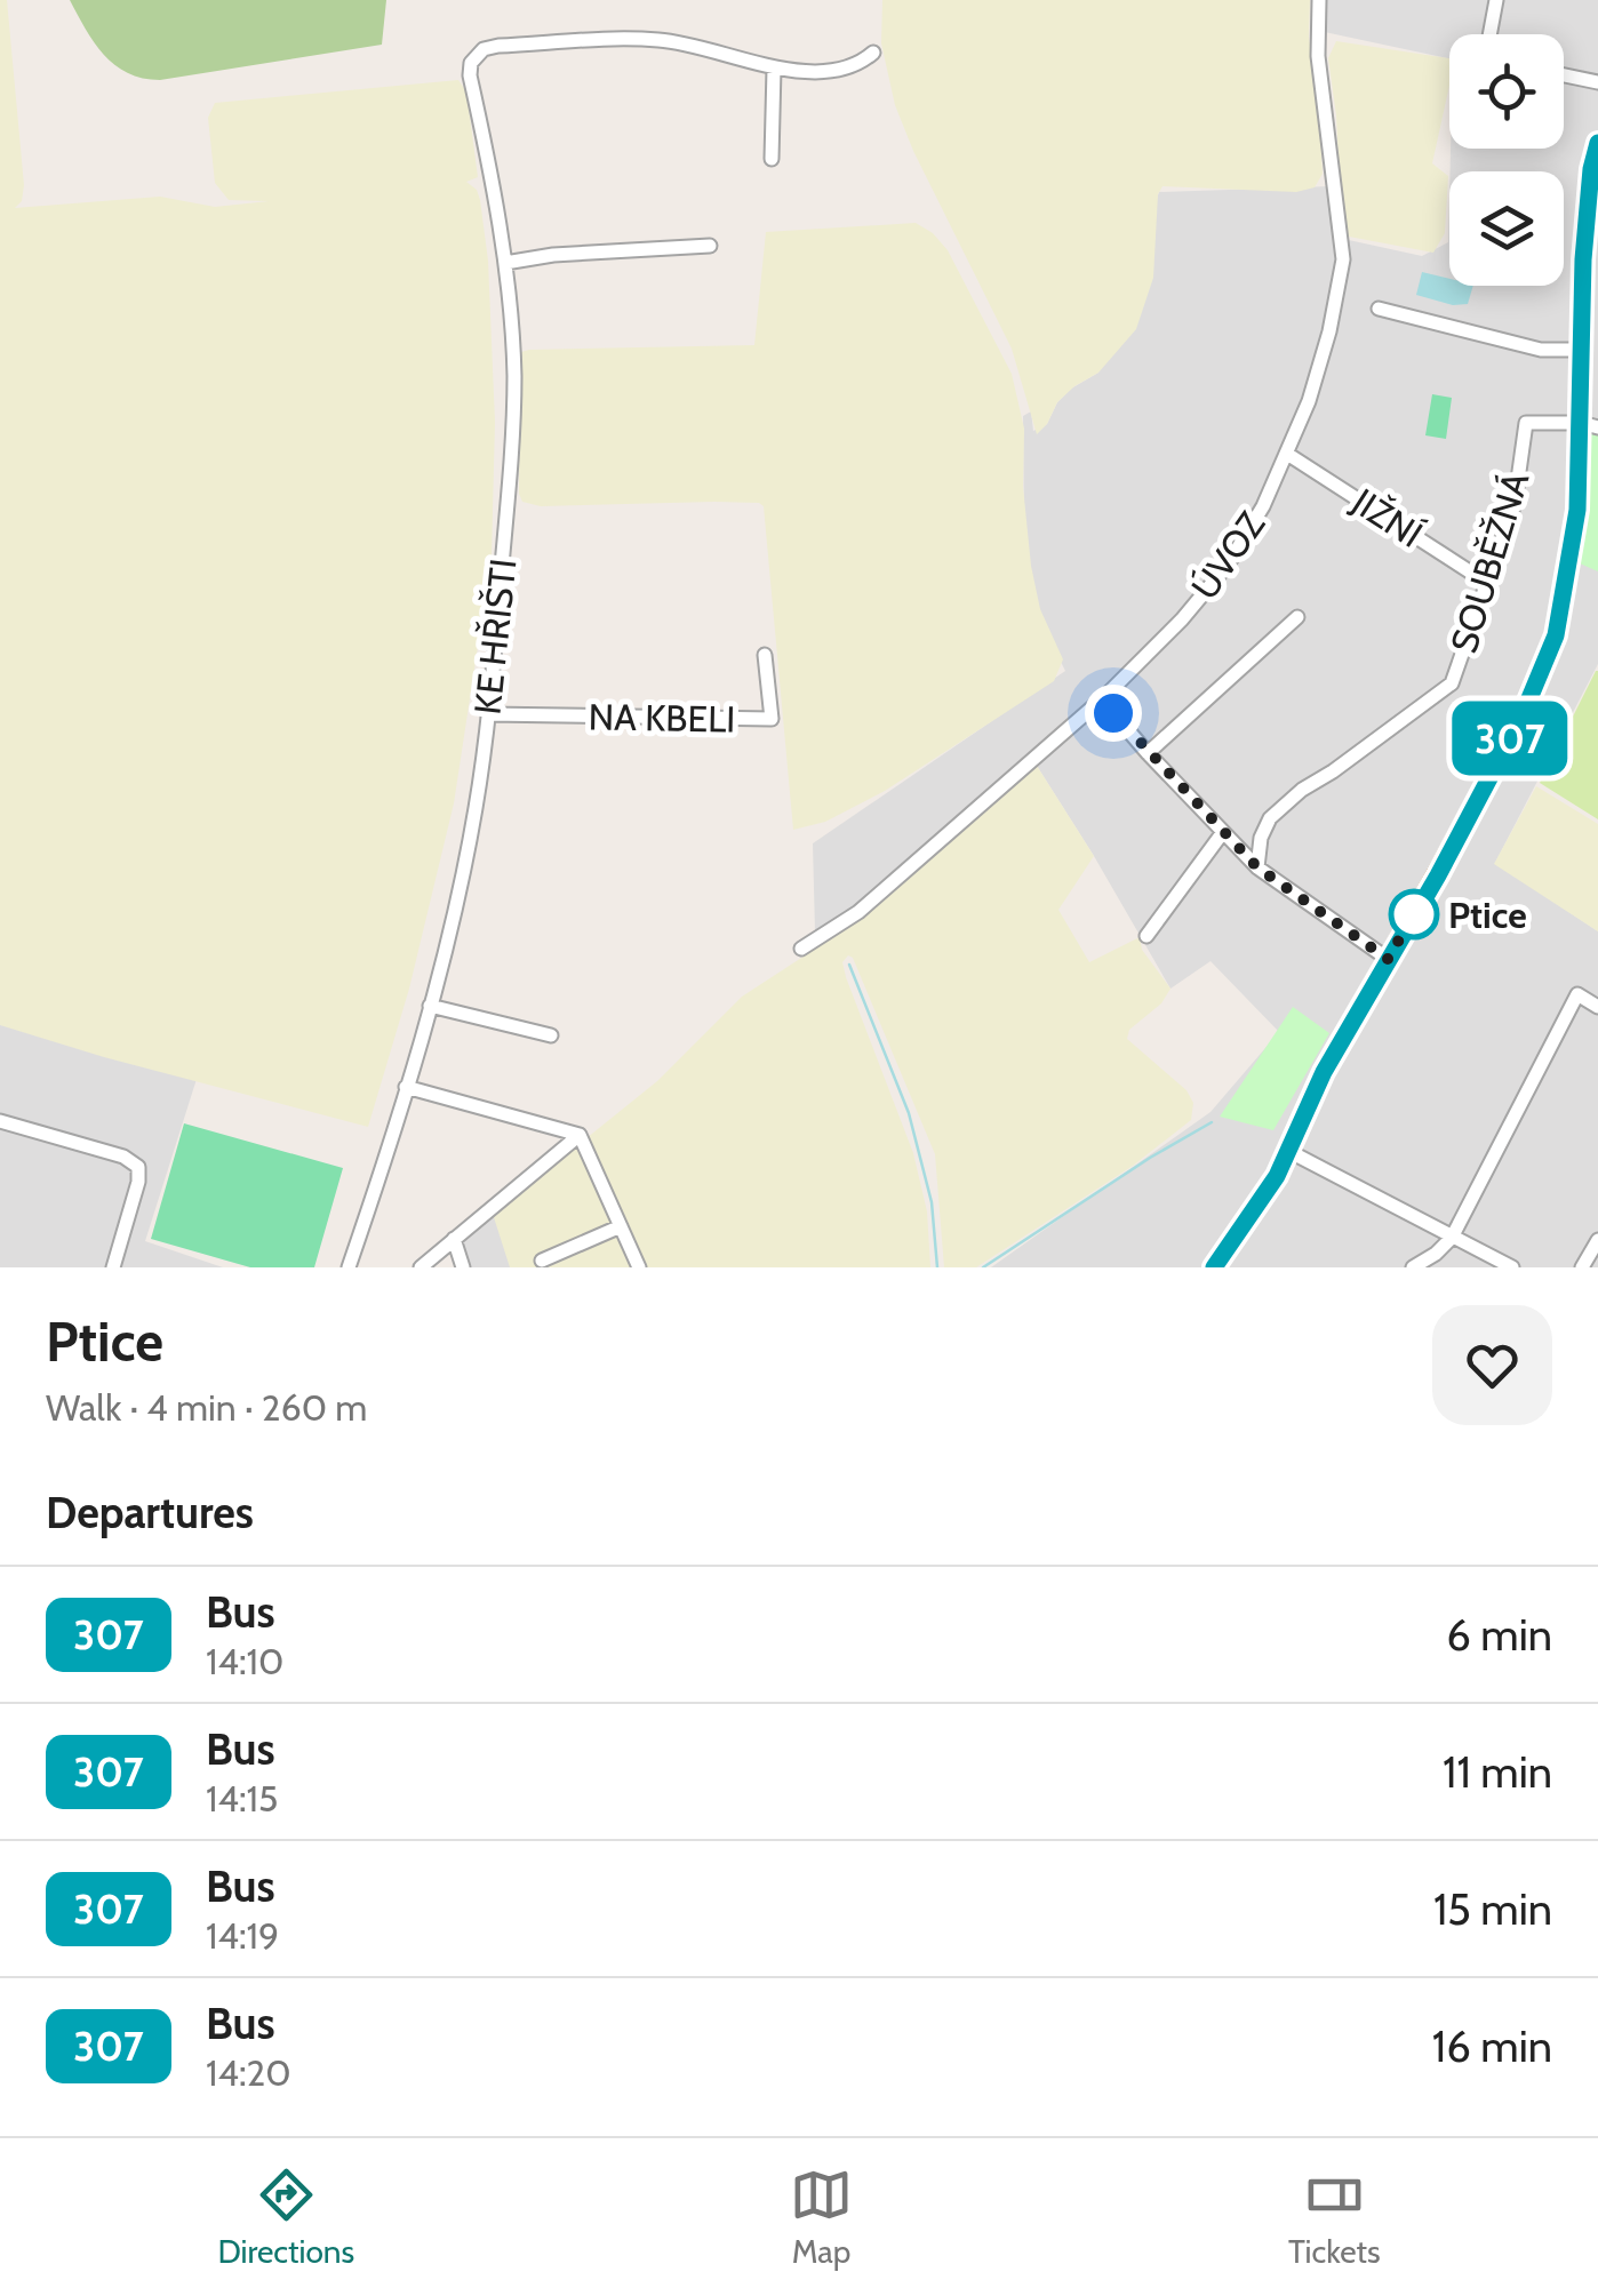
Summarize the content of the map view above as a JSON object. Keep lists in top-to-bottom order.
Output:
{
  "streets": {
    "street": [
      "JIŽNÍ",
      "ÚVOZ",
      "SOUBĚŽNÁ",
      "KE HŘIŠTI",
      "NA KBELI"
    ]
  },
  "crossings": [
    ["JIŽNÍ", "ÚVOZ"],
    ["JIŽNÍ", "SOUBĚŽNÁ"],
    ["KE HŘIŠTI", "NA KBELI"]
  ],
  "places": ["Ptice"],
  "lines": ["bus line 307"],
  "page": {
    "on_map": "307",
    "heading": [
      ["Ptice", "Walk · 4 min · 260 m"],
      "Departures"
    ],
    "list": [
      {
        "mark": "307",
        "name": "Bus",
        "note": "14:10",
        "value": "6 min"
      },
      {
        "mark": "307",
        "name": "Bus",
        "note": "14:15",
        "value": "11 min"
      },
      {
        "mark": "307",
        "name": "Bus",
        "note": "14:19",
        "value": "15 min"
      },
      {
        "mark": "307",
        "name": "Bus",
        "note": "14:20",
        "value": "16 min"
      }
    ],
    "tabs": ["Directions", "Map", "Tickets"]
  }
}
